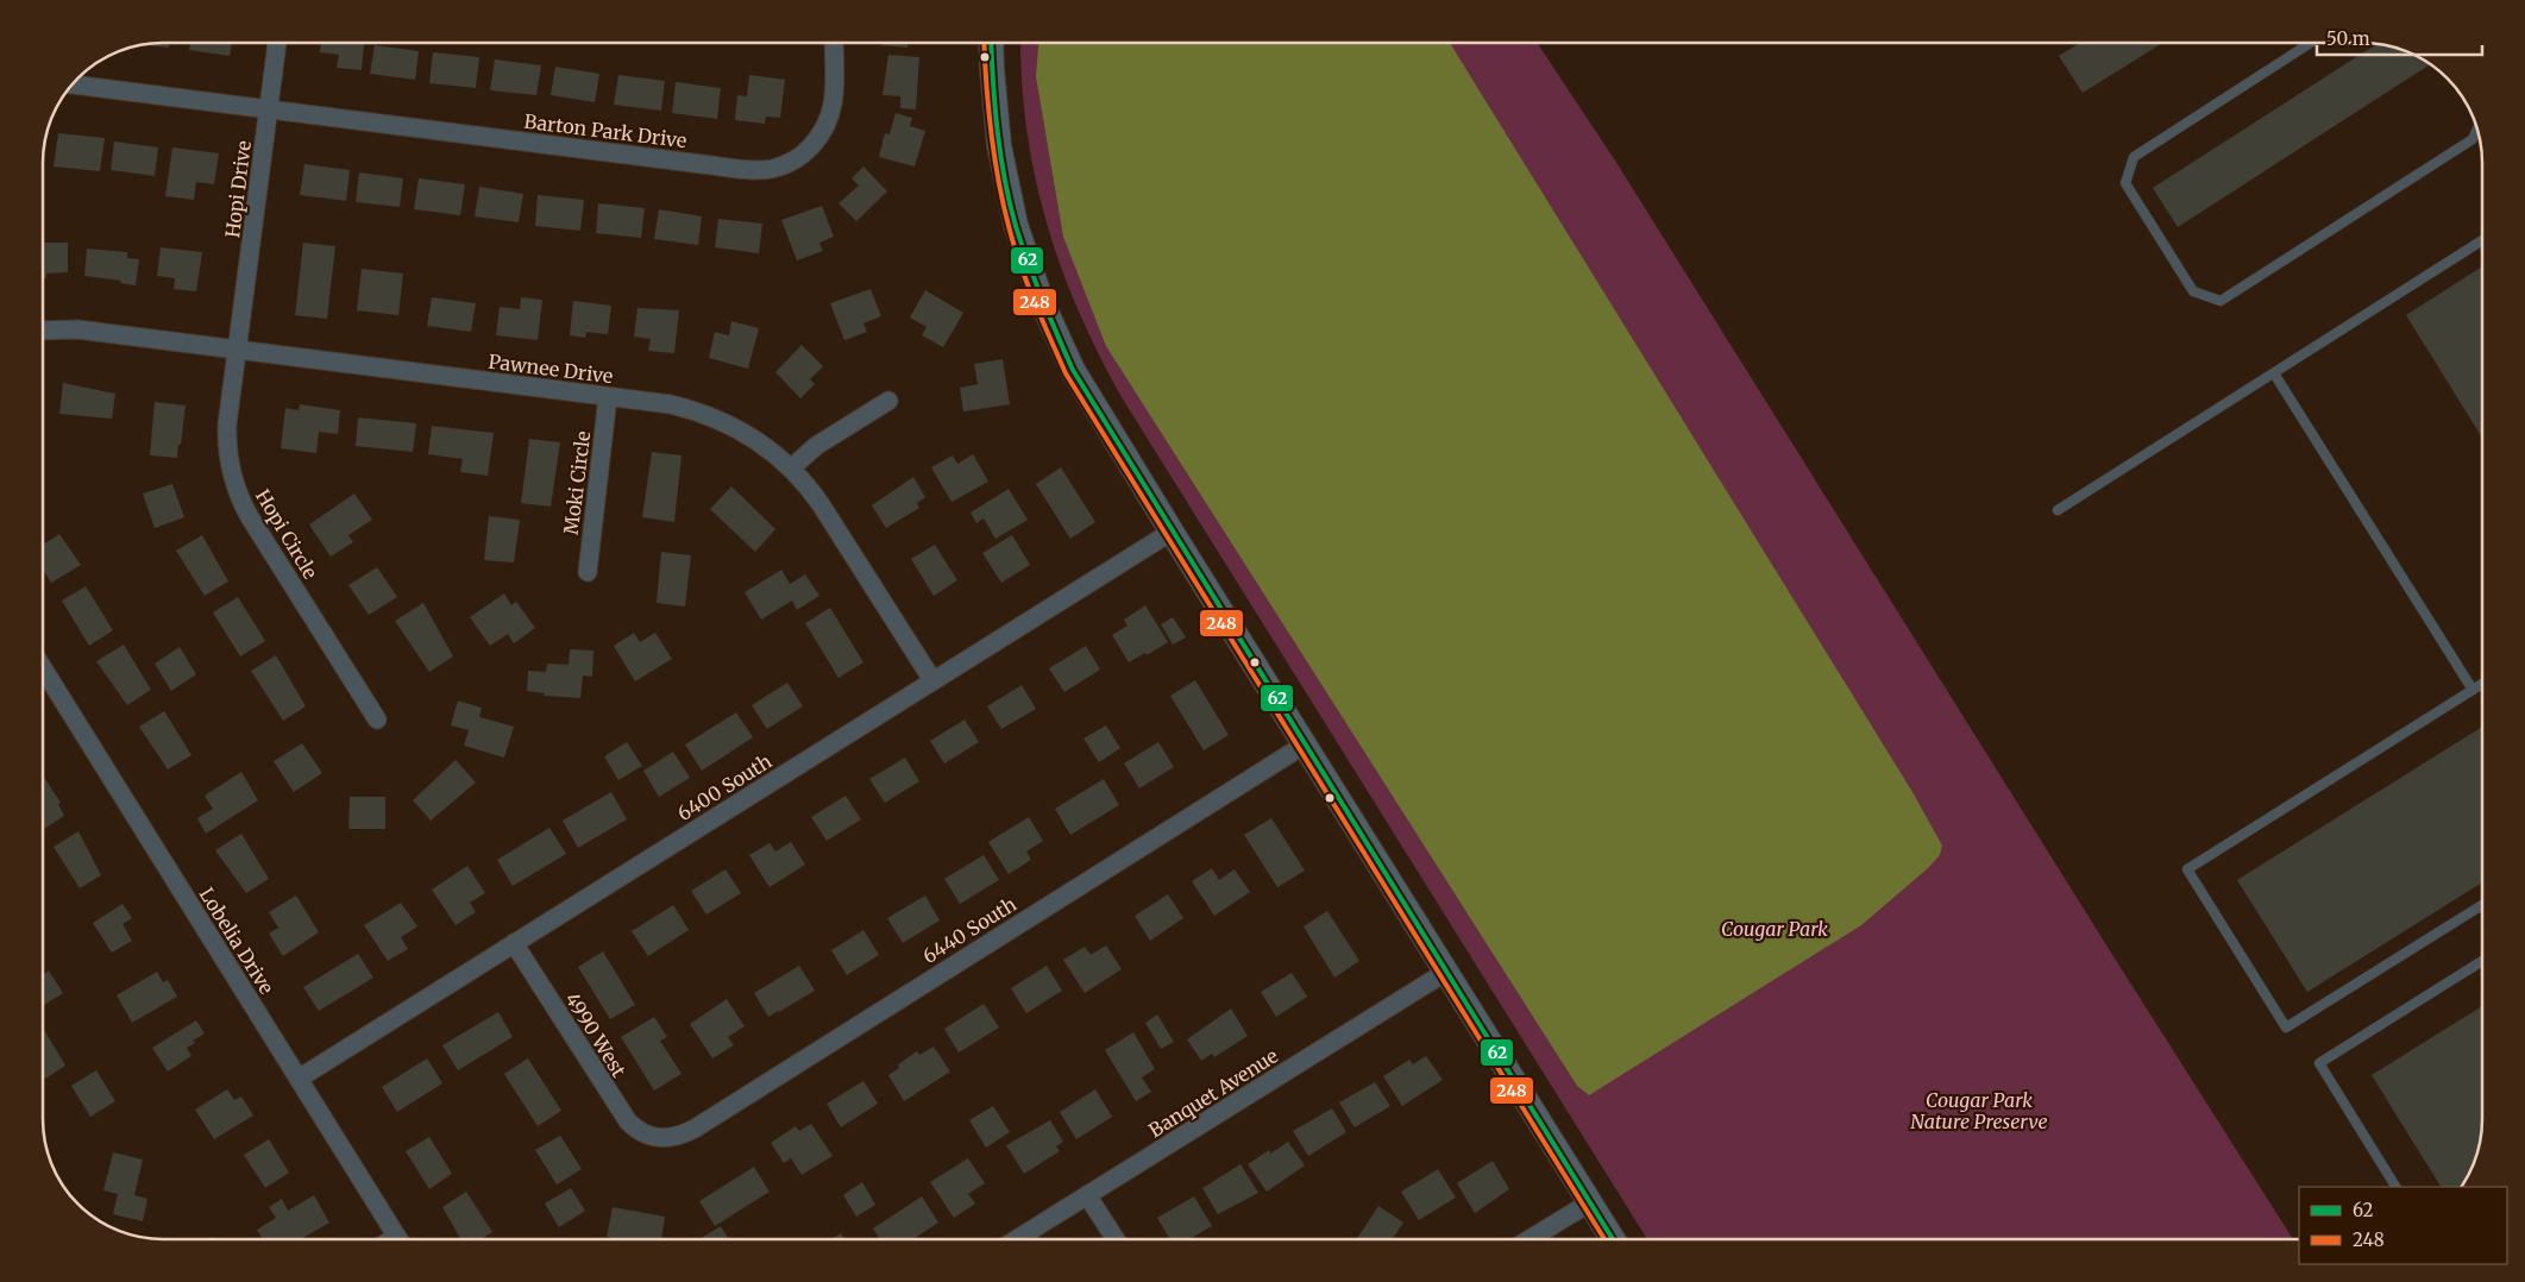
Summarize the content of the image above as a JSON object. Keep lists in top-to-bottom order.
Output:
{
  "streets": {
    "street": [
      "Barton Park Drive",
      "Hopi Drive",
      "Pawnee Drive",
      "Moki Circle",
      "Hopi Circle",
      "6400 South",
      "6440 South",
      "Lobelia Drive",
      "4990 West",
      "Banquet Avenue"
    ]
  },
  "crossings": [
    ["Barton Park Drive", "Hopi Drive"],
    ["Hopi Drive", "Pawnee Drive"],
    ["Hopi Drive", "Hopi Circle"],
    ["Pawnee Drive", "Moki Circle"],
    ["Pawnee Drive", "Hopi Circle"],
    ["Pawnee Drive", "6400 South"],
    ["6400 South", "Lobelia Drive"],
    ["6400 South", "4990 West"],
    ["6440 South", "4990 West"]
  ],
  "parks": ["Cougar Park", "Cougar Park Nature Preserve"],
  "lines": ["transit line 62", "transit line 248"],
  "legend": ["62", "248"],
  "scale_bar": "50 m"
}
